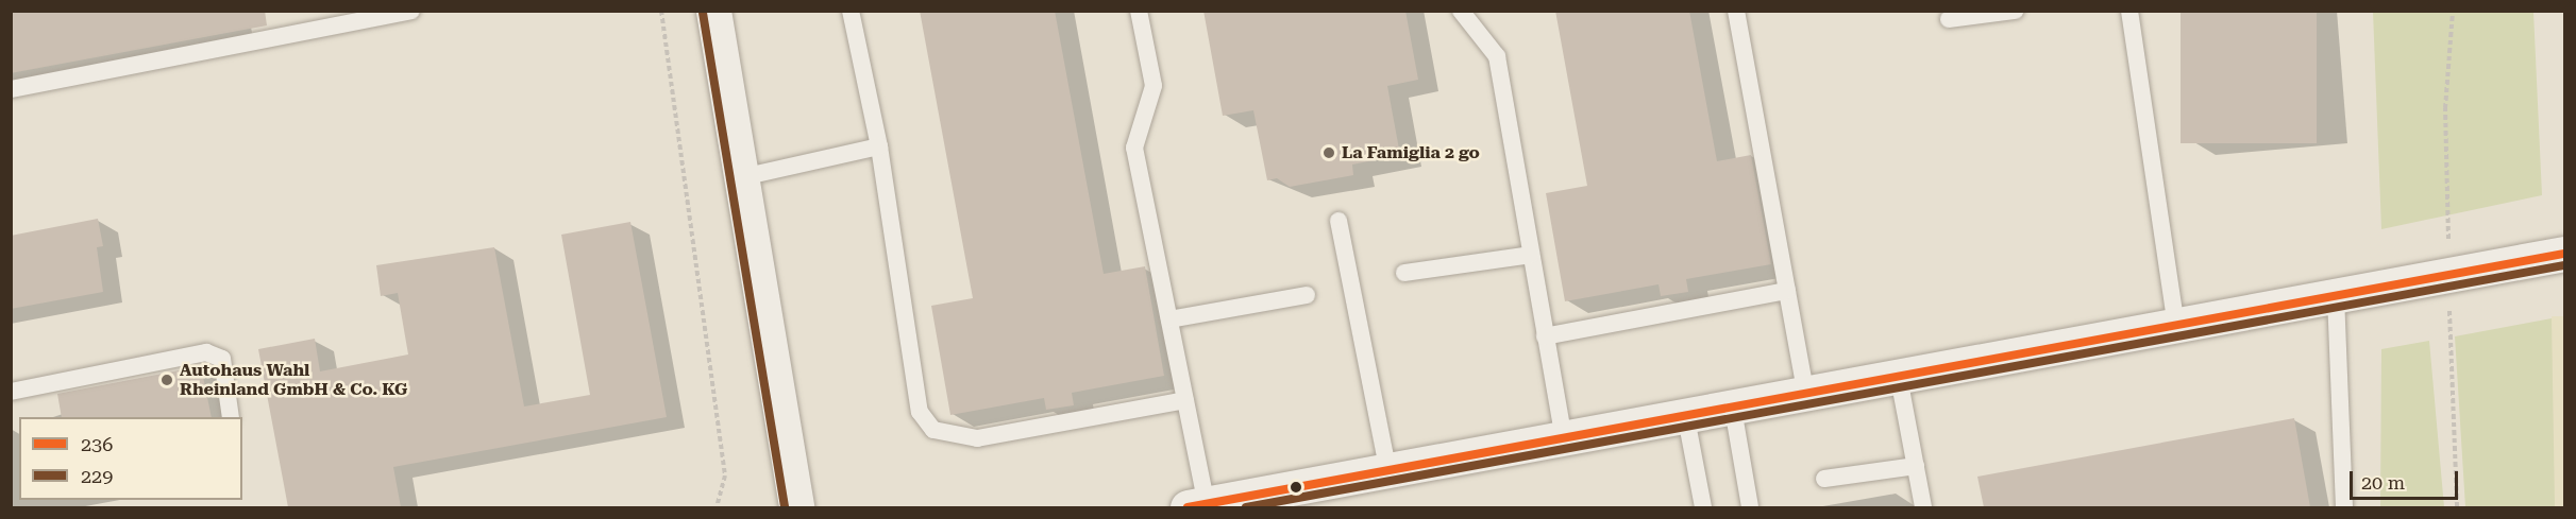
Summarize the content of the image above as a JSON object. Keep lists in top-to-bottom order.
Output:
{
  "places": ["La Famiglia 2 go", "Autohaus Wahl Rheinland GmbH & Co. KG"],
  "lines": ["transit line 229", "transit line 236"],
  "legend": ["236", "229"],
  "scale_bar": "20 m"
}
